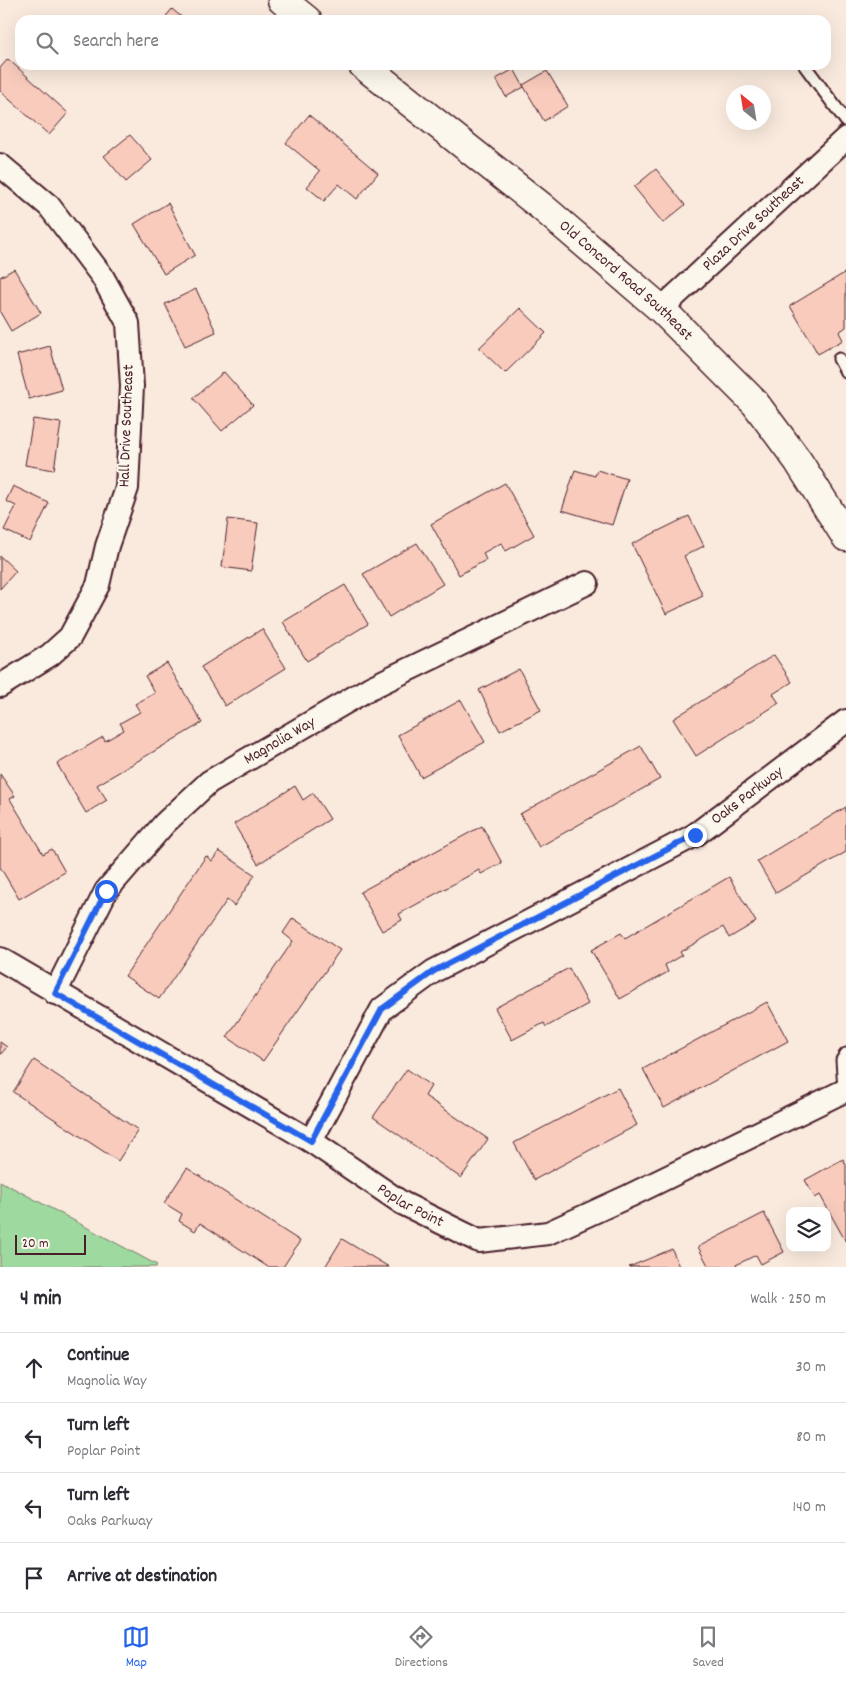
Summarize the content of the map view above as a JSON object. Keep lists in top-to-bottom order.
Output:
{
  "streets": {
    "street": [
      "Plaza Drive Southeast",
      "Old Concord Road Southeast",
      "Hall Drive Southeast",
      "Magnolia Way",
      "Oaks Parkway",
      "Poplar Point"
    ]
  },
  "crossings": [
    ["Plaza Drive Southeast", "Old Concord Road Southeast"],
    ["Magnolia Way", "Poplar Point"],
    ["Oaks Parkway", "Poplar Point"]
  ],
  "scale_bar": "20 m",
  "north": "top left",
  "page": {
    "search": "Search here",
    "scale": "20 m",
    "heading": ["4 min", "Walk · 250 m"],
    "list": [
      ["Continue", "Magnolia Way", "30 m"],
      ["Turn left", "Poplar Point", "80 m"],
      ["Turn left", "Oaks Parkway", "140 m"],
      "Arrive at destination"
    ],
    "nav": ["Map", "Directions", "Saved"]
  }
}
